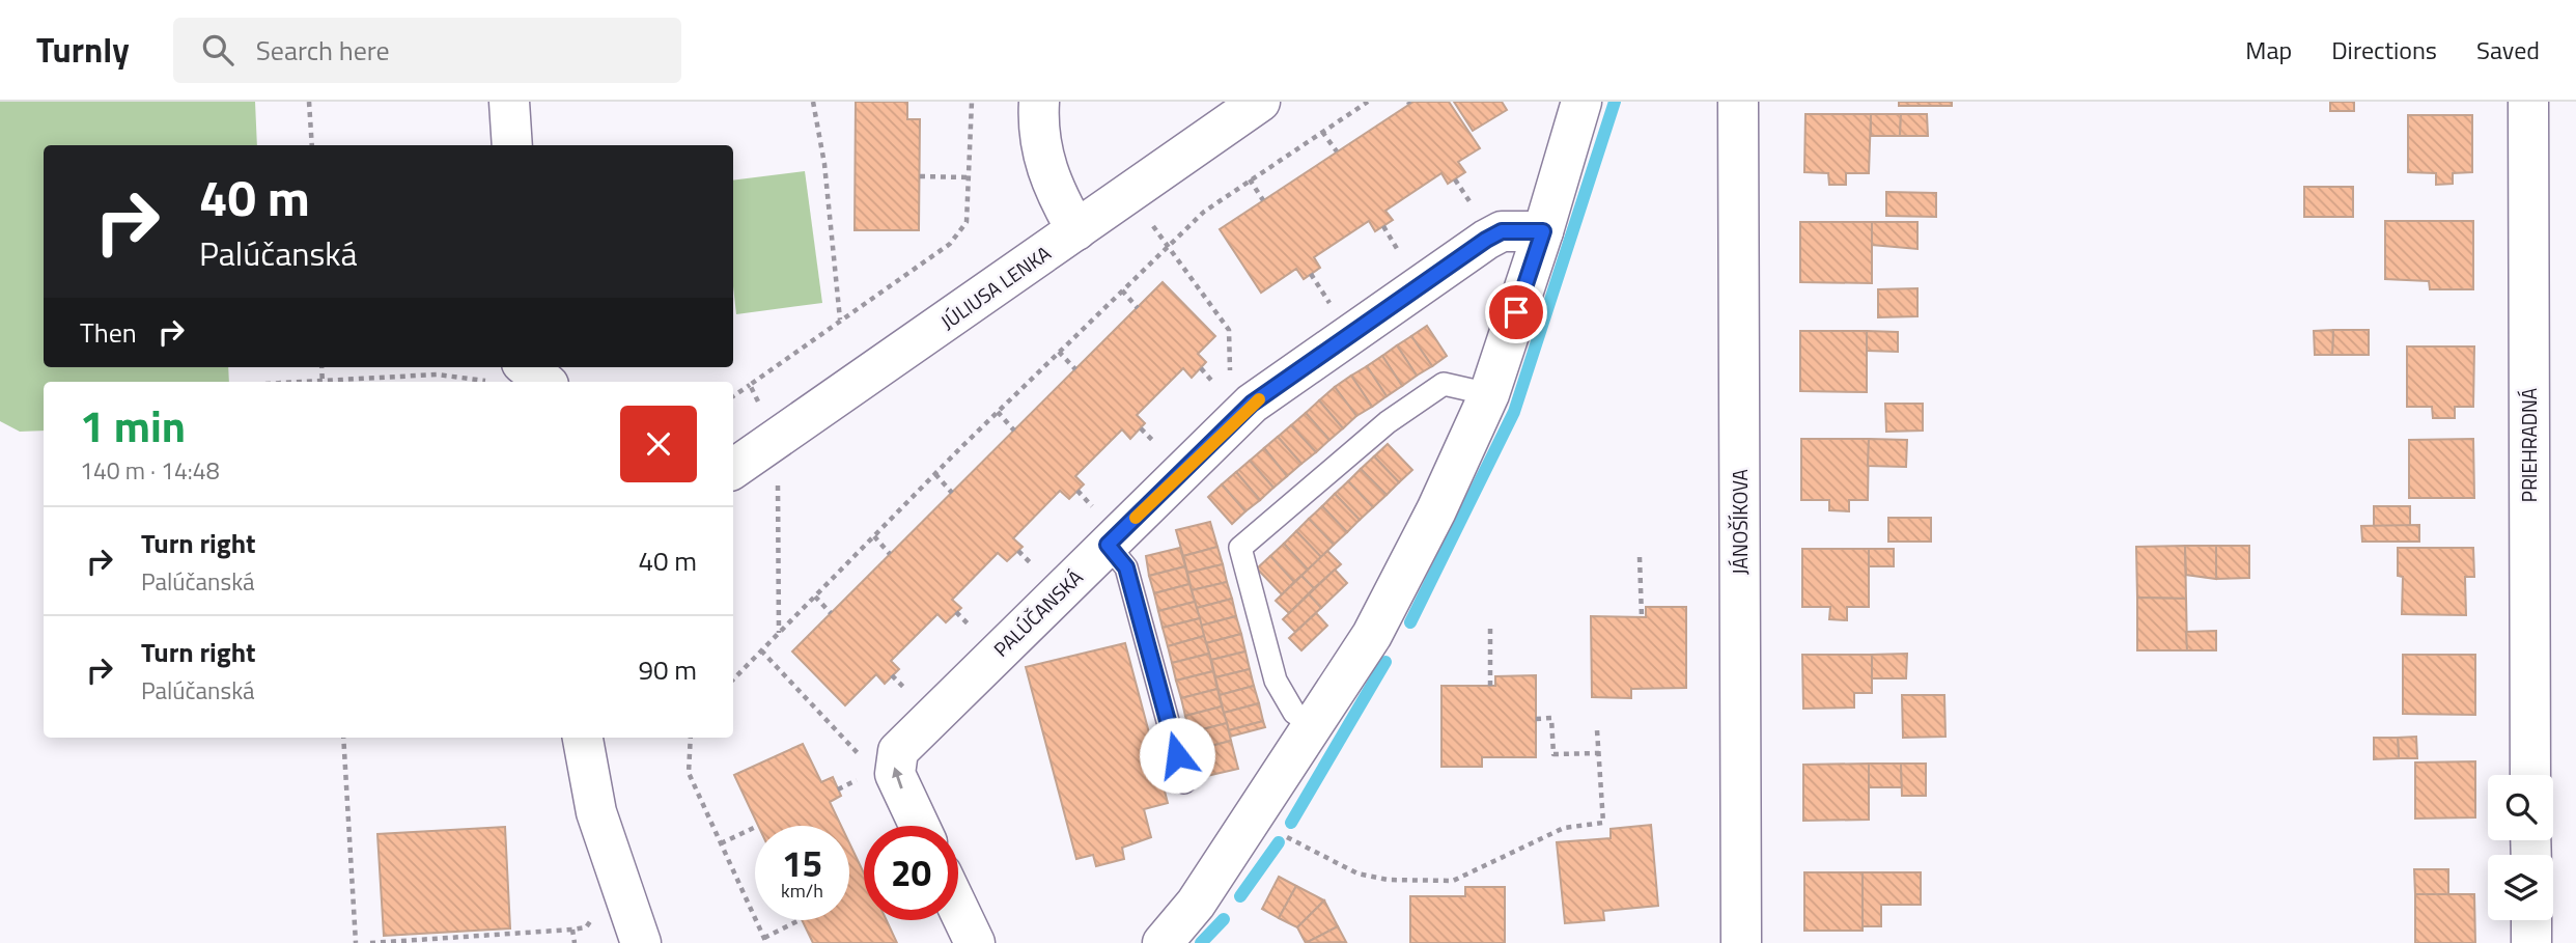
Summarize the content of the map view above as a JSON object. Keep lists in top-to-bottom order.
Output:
{
  "streets": {
    "street": [
      "JÚLIUSA LENKA",
      "PRIEHRADNÁ",
      "JÁNOŠÍKOVA",
      "PALÚČANSKÁ"
    ]
  },
  "page": {
    "header": "Turnly",
    "search": "Search here",
    "nav": ["Map", "Directions", "Saved"],
    "turn": ["40 m", "Palúčanská"],
    "then": "Then",
    "heading": ["1 min", "140 m · 14:48"],
    "list": [
      {
        "name": "Turn right",
        "note": "Palúčanská",
        "value": "40 m"
      },
      {
        "name": "Turn right",
        "note": "Palúčanská",
        "value": "90 m"
      }
    ],
    "speed": "15 km/h",
    "limit": "20"
  }
}
